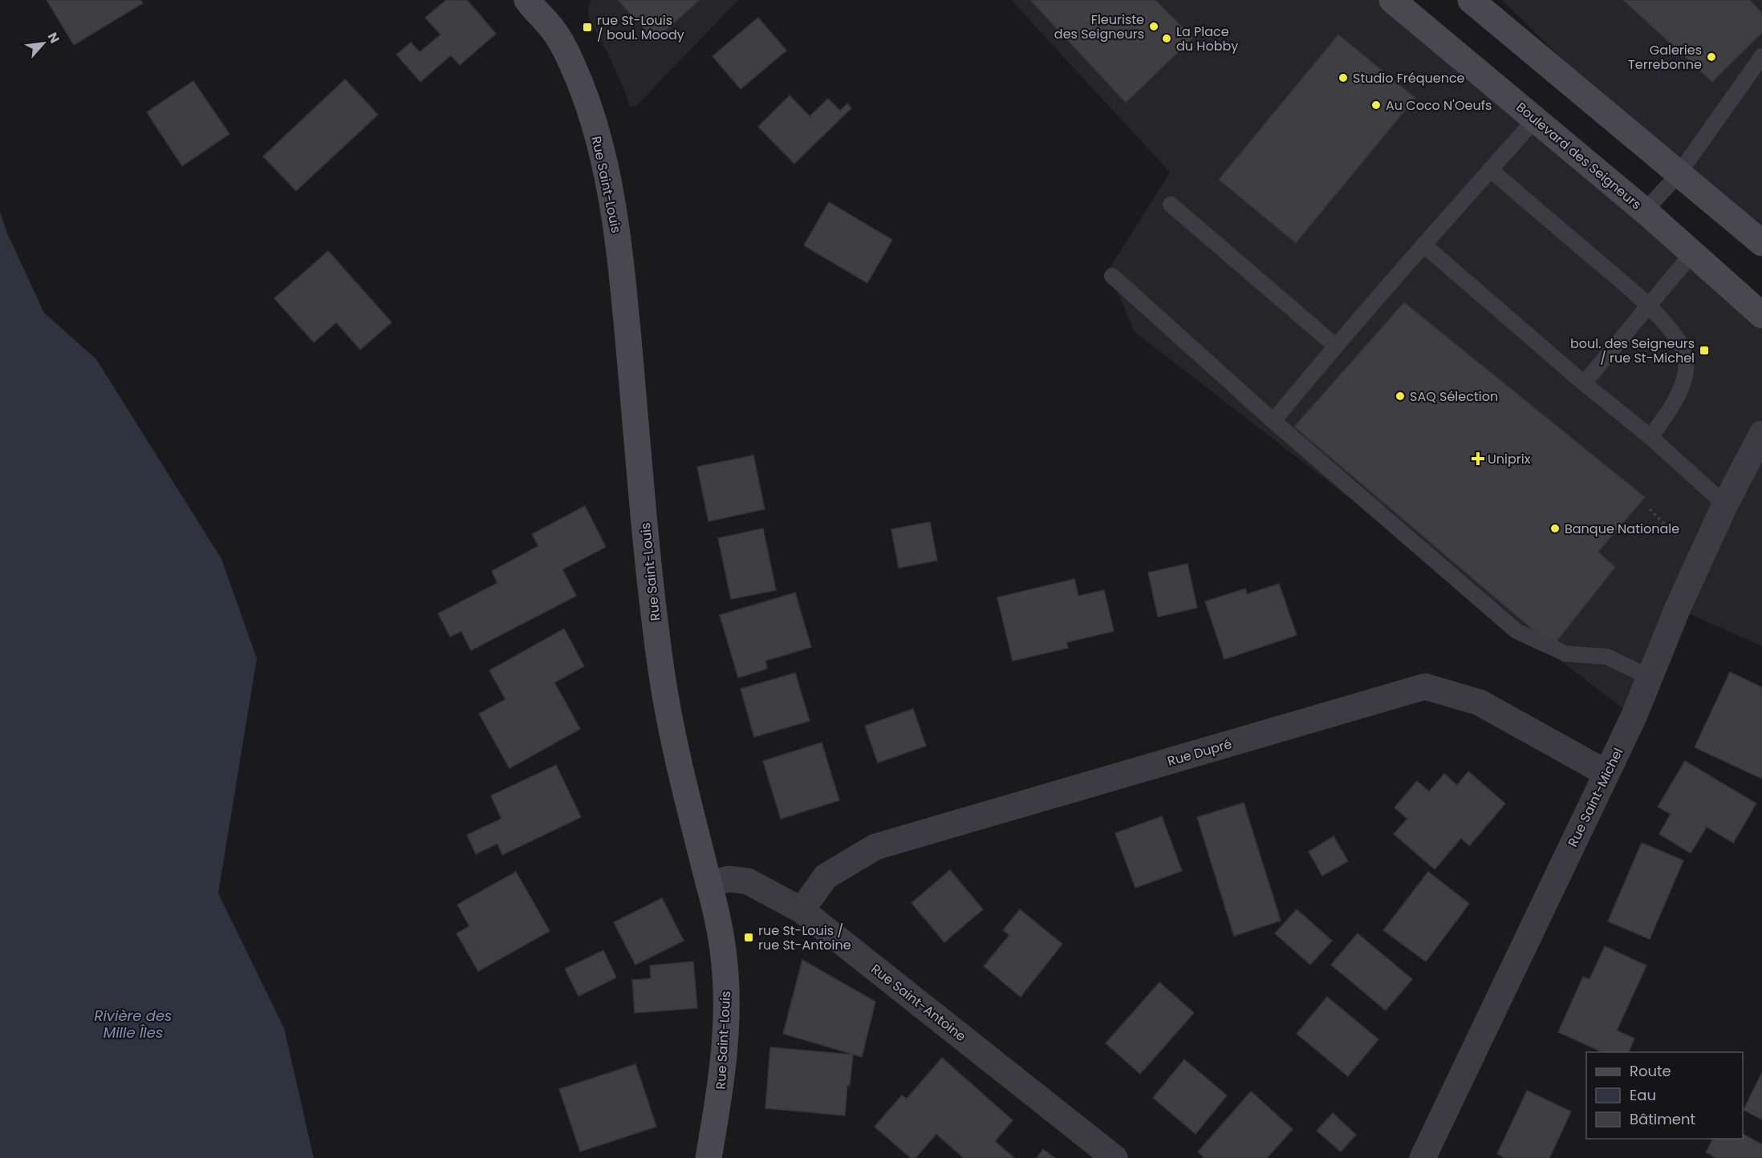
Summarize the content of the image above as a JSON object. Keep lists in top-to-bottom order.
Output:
{
  "streets": {
    "main road": ["Boulevard des Seigneurs", "Rue Saint-Louis"],
    "street": ["Rue Dupré", "Rue Saint-Michel", "Rue Saint-Antoine"]
  },
  "crossings": [
    ["Rue Saint-Louis", "Rue Saint-Antoine"],
    ["Rue Dupré", "Rue Saint-Michel"],
    ["Rue Dupré", "Rue Saint-Antoine"]
  ],
  "water": ["Rivière des Mille Îles"],
  "places": {
    "other": [
      "Fleuriste des Seigneurs",
      "La Place du Hobby",
      "Galeries Terrebonne",
      "Studio Fréquence",
      "Au Coco N'Oeufs",
      "SAQ Sélection",
      "Banque Nationale"
    ],
    "transit": ["rue St-Louis / boul. Moody", "boul. des Seigneurs / rue St-Michel", "rue St-Louis / rue St-Antoine"],
    "health": ["Uniprix"]
  },
  "legend": ["Route", "Eau", "Bâtiment"],
  "north": "top right"
}
